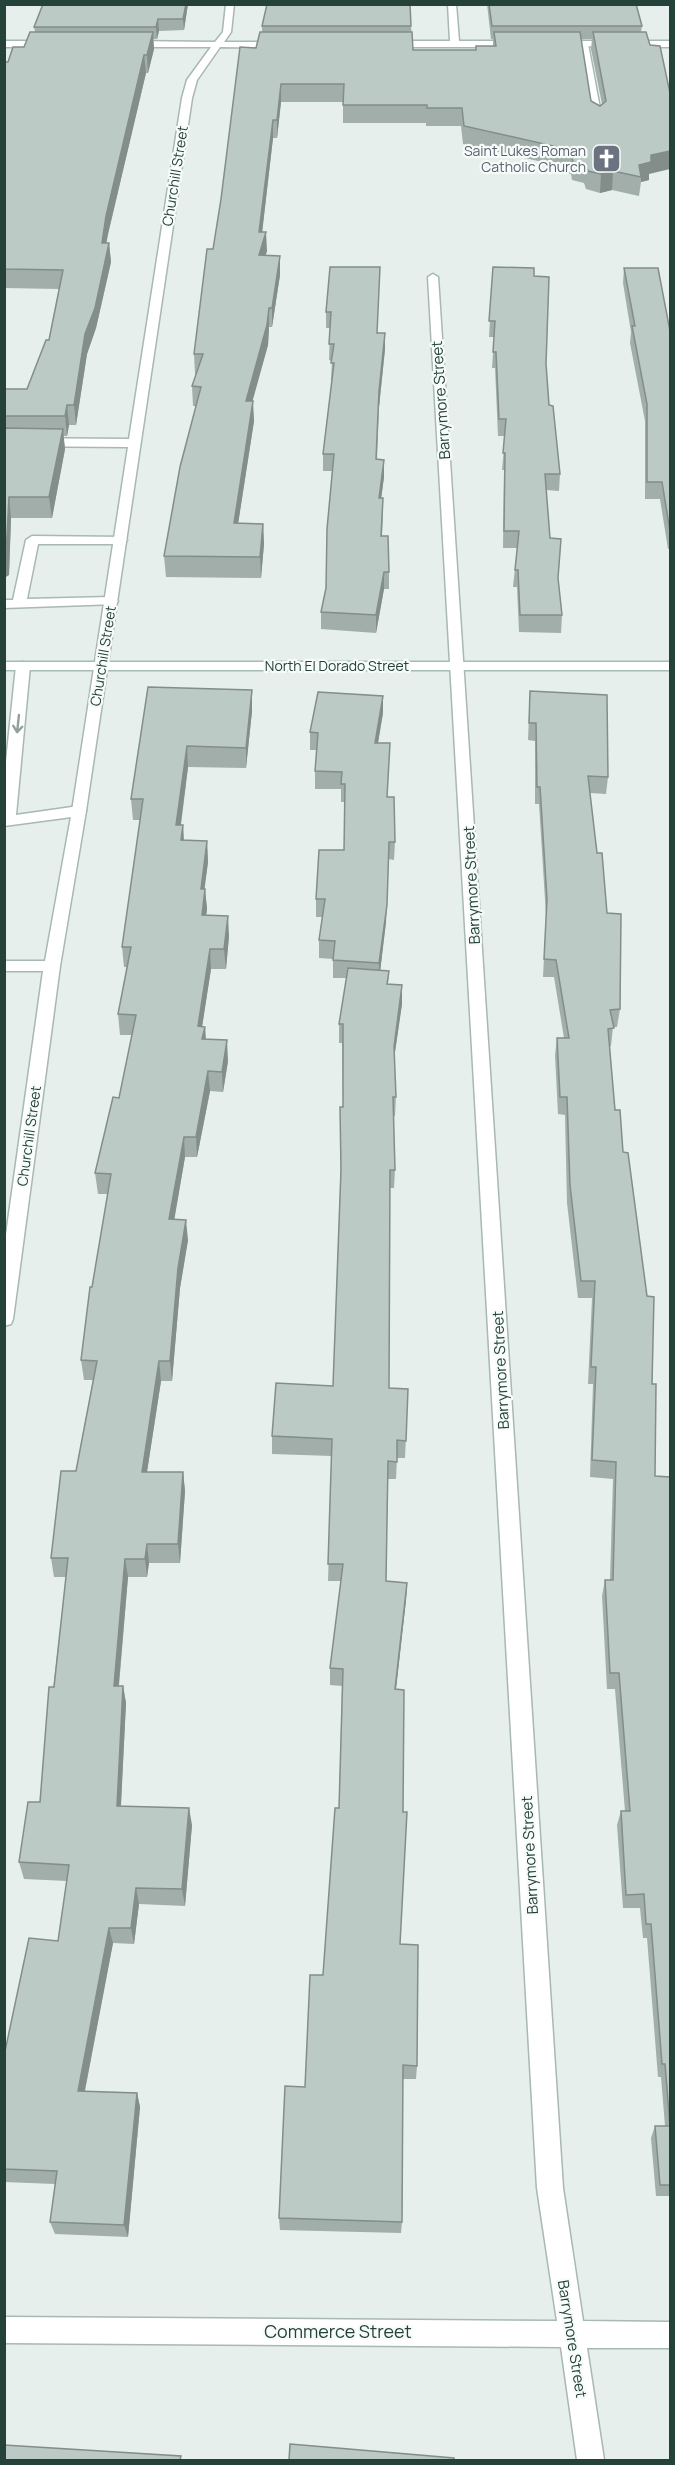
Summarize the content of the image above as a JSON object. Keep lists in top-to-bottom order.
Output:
{
  "streets": {
    "street": [
      "Churchill Street",
      "Barrymore Street",
      "North El Dorado Street",
      "Commerce Street"
    ]
  },
  "crossings": [
    ["Churchill Street", "North El Dorado Street"],
    ["Barrymore Street", "North El Dorado Street"],
    ["Barrymore Street", "Commerce Street"]
  ],
  "places": {
    "church": ["Saint Lukes Roman Catholic Church"]
  }
}
